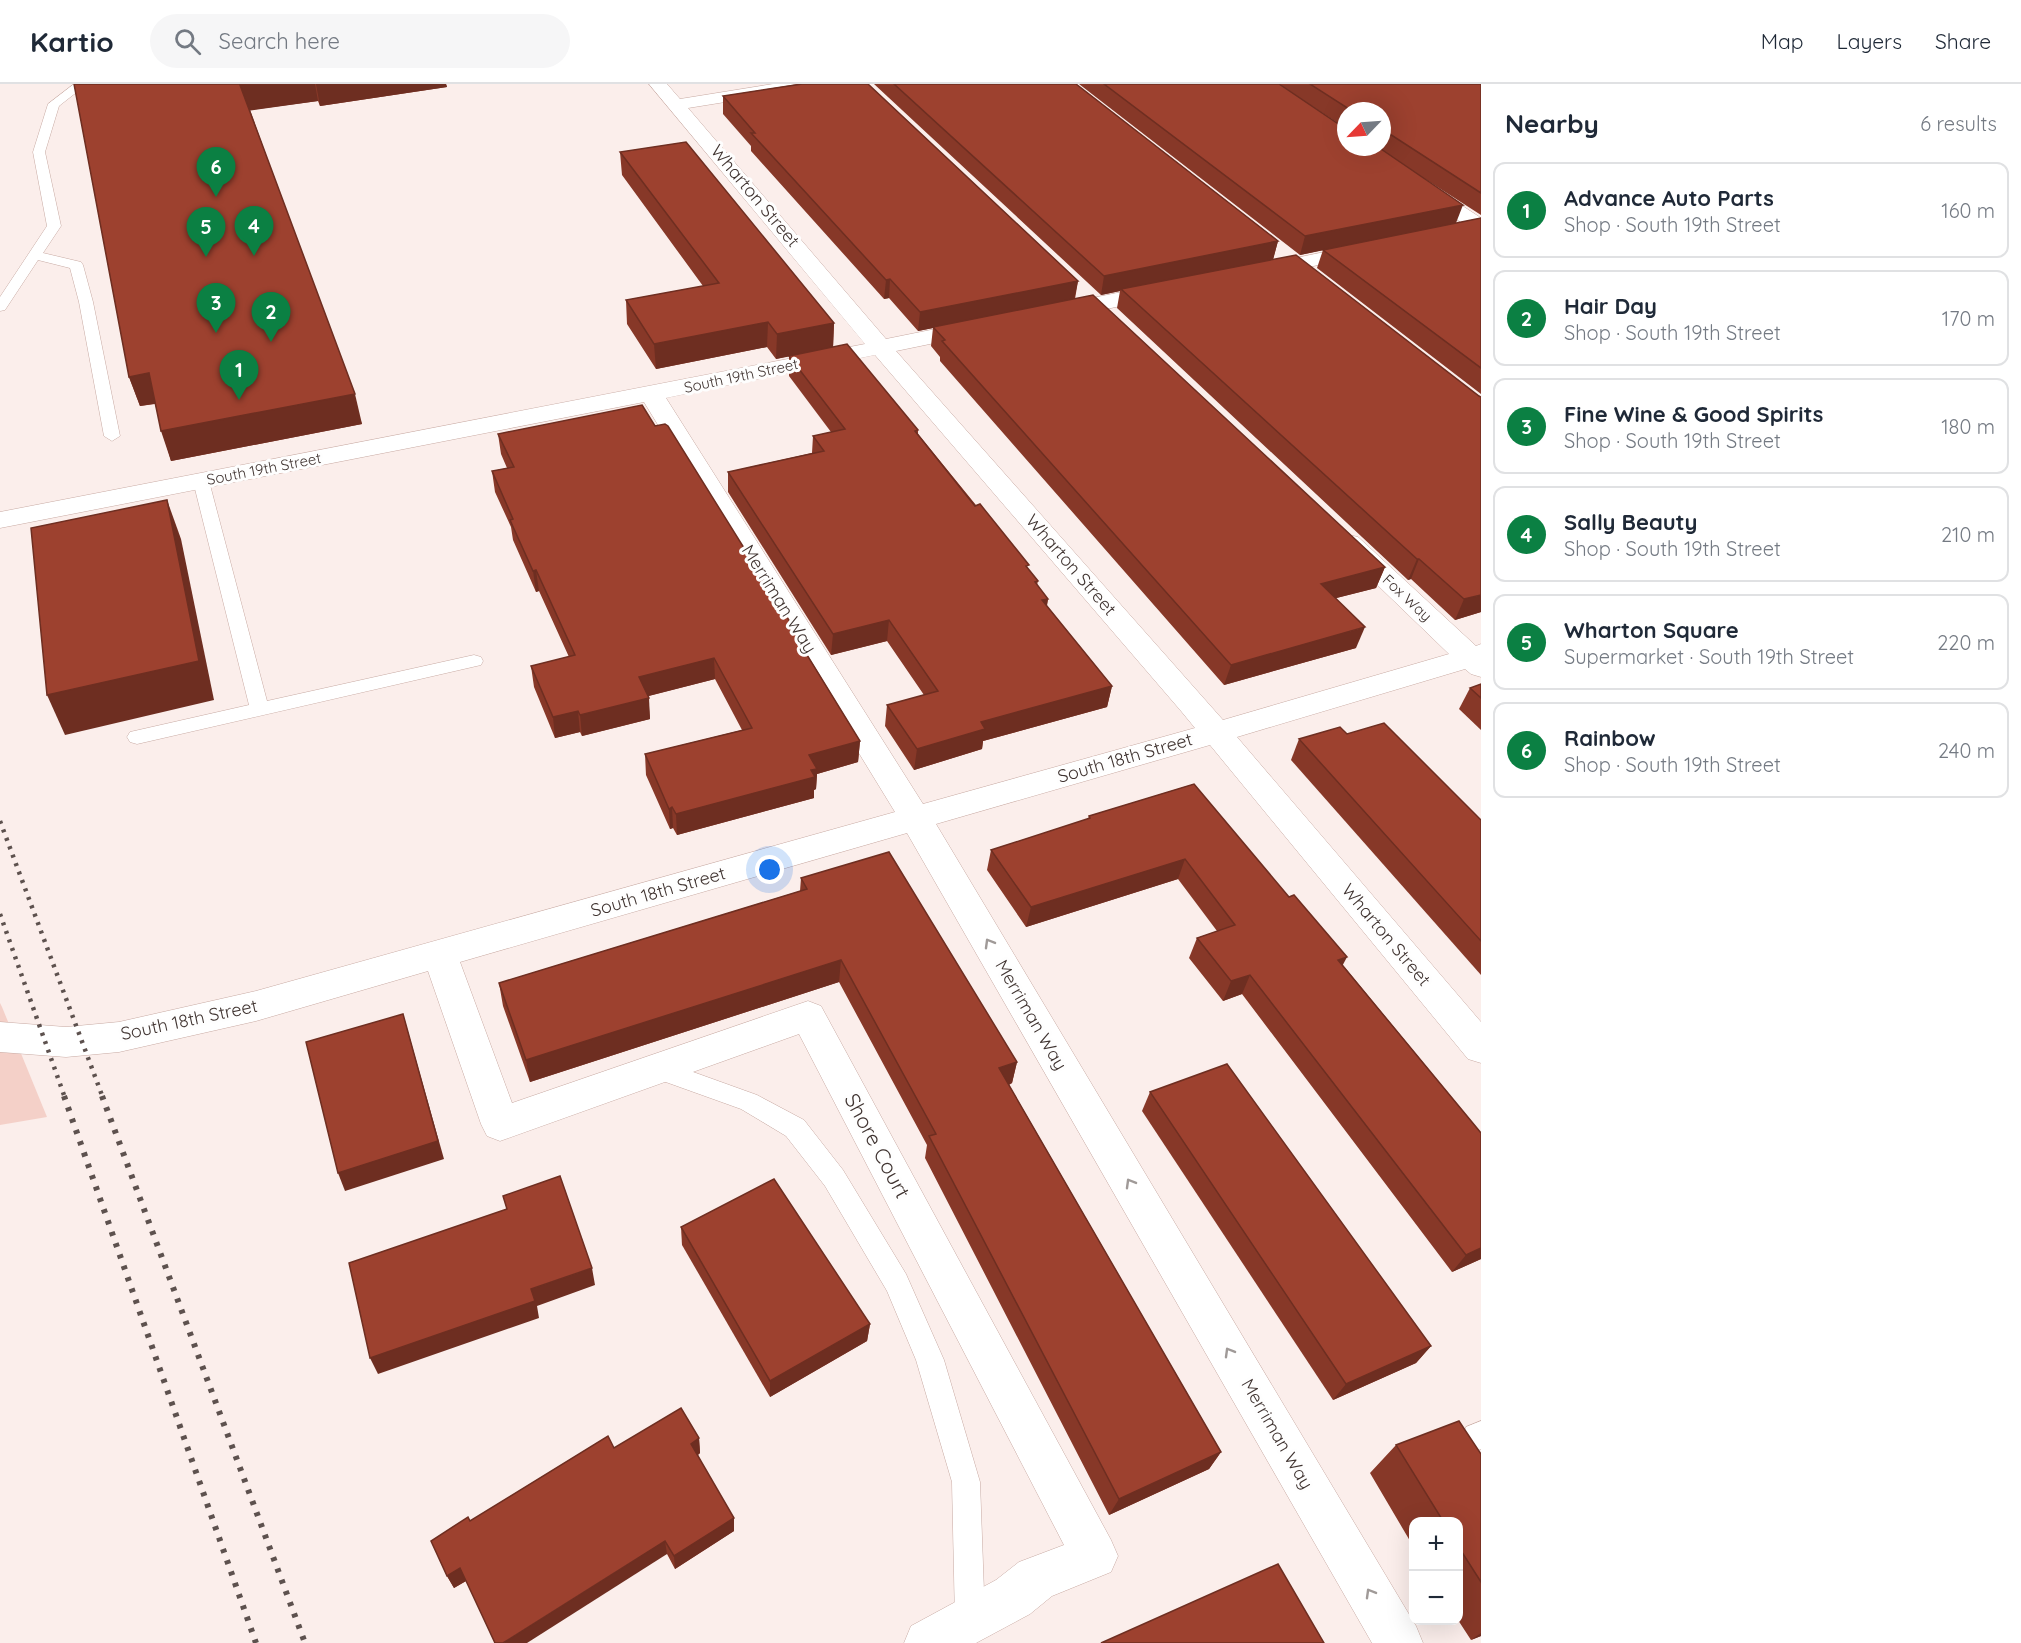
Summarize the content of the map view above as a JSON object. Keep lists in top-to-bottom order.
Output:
{
  "streets": {
    "street": [
      "Wharton Street",
      "South 19th Street",
      "Fox Way",
      "Merriman Way",
      "South 18th Street",
      "Shore Court"
    ]
  },
  "crossings": [
    ["Wharton Street", "South 19th Street"],
    ["Wharton Street", "South 18th Street"],
    ["South 19th Street", "Merriman Way"],
    ["Fox Way", "South 18th Street"],
    ["Merriman Way", "South 18th Street"],
    ["South 18th Street", "Shore Court"]
  ],
  "one_way": ["Merriman Way"],
  "north": "bottom left",
  "page": {
    "header": "Kartio",
    "search": "Search here",
    "nav": ["Map", "Layers", "Share"],
    "heading": ["Nearby", "6 results"],
    "pins": [
      "6",
      "4",
      "5",
      "3",
      "2",
      "1"
    ],
    "list": [
      {
        "mark": "1",
        "name": "Advance Auto Parts",
        "note": "Shop · South 19th Street",
        "value": "160 m"
      },
      {
        "mark": "2",
        "name": "Hair Day",
        "note": "Shop · South 19th Street",
        "value": "170 m"
      },
      {
        "mark": "3",
        "name": "Fine Wine & Good Spirits",
        "note": "Shop · South 19th Street",
        "value": "180 m"
      },
      {
        "mark": "4",
        "name": "Sally Beauty",
        "note": "Shop · South 19th Street",
        "value": "210 m"
      },
      {
        "mark": "5",
        "name": "Wharton Square",
        "note": "Supermarket · South 19th Street",
        "value": "220 m"
      },
      {
        "mark": "6",
        "name": "Rainbow",
        "note": "Shop · South 19th Street",
        "value": "240 m"
      }
    ],
    "map_buttons": ["+", "−"]
  }
}
